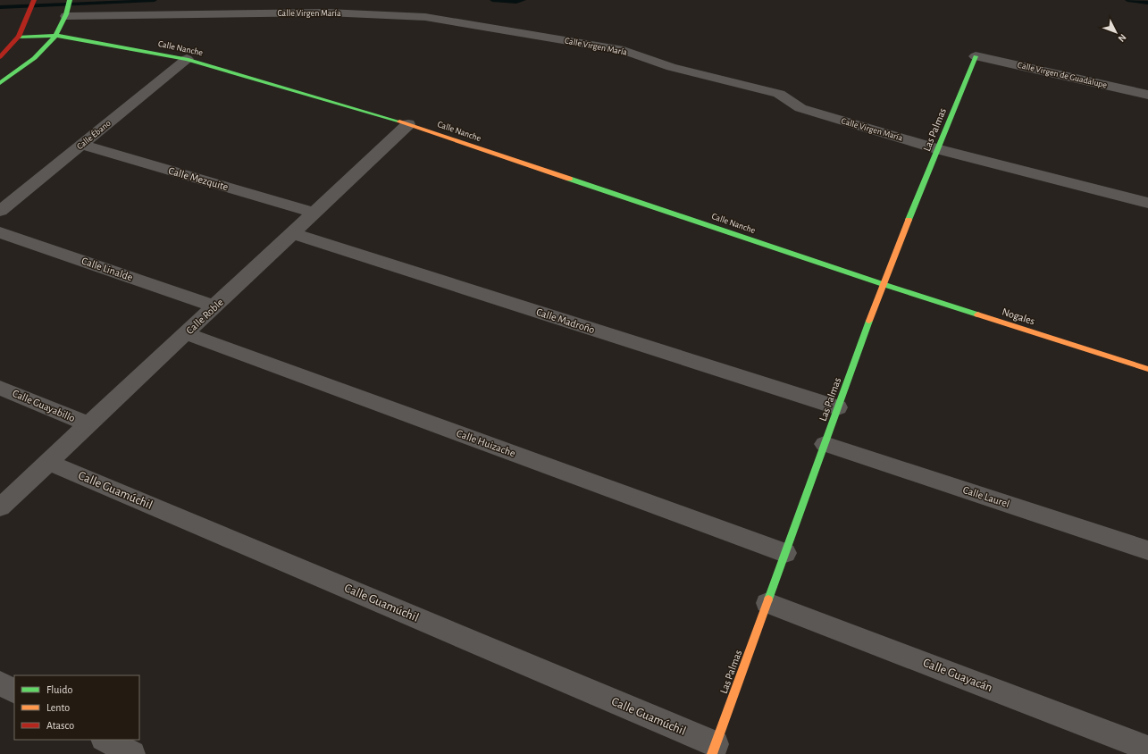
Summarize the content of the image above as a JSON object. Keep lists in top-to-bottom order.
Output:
{
  "streets": {
    "street": [
      "Calle Virgen María",
      "Calle Nanche",
      "Calle Virgen de Guadalupe",
      "Las Palmas",
      "Calle Ébano",
      "Calle Mezquite",
      "Calle Linalde",
      "Calle Roble",
      "Nogales",
      "Calle Madroño",
      "Calle Guayabillo",
      "Calle Huizache",
      "Calle Guamúchil",
      "Calle Laurel",
      "Calle Guayacán"
    ]
  },
  "crossings": [
    ["Calle Virgen María", "Las Palmas"],
    ["Calle Nanche", "Las Palmas"],
    ["Calle Nanche", "Calle Ébano"],
    ["Calle Nanche", "Calle Roble"],
    ["Calle Nanche", "Nogales"],
    ["Calle Virgen de Guadalupe", "Las Palmas"],
    ["Las Palmas", "Nogales"],
    ["Las Palmas", "Calle Madroño"],
    ["Las Palmas", "Calle Huizache"],
    ["Las Palmas", "Calle Guamúchil"],
    ["Las Palmas", "Calle Laurel"],
    ["Las Palmas", "Calle Guayacán"],
    ["Calle Ébano", "Calle Mezquite"],
    ["Calle Mezquite", "Calle Roble"],
    ["Calle Linalde", "Calle Roble"],
    ["Calle Roble", "Calle Madroño"],
    ["Calle Roble", "Calle Guayabillo"],
    ["Calle Roble", "Calle Huizache"],
    ["Calle Roble", "Calle Guamúchil"]
  ],
  "legend": ["Fluido", "Lento", "Atasco"],
  "north": "bottom right"
}
